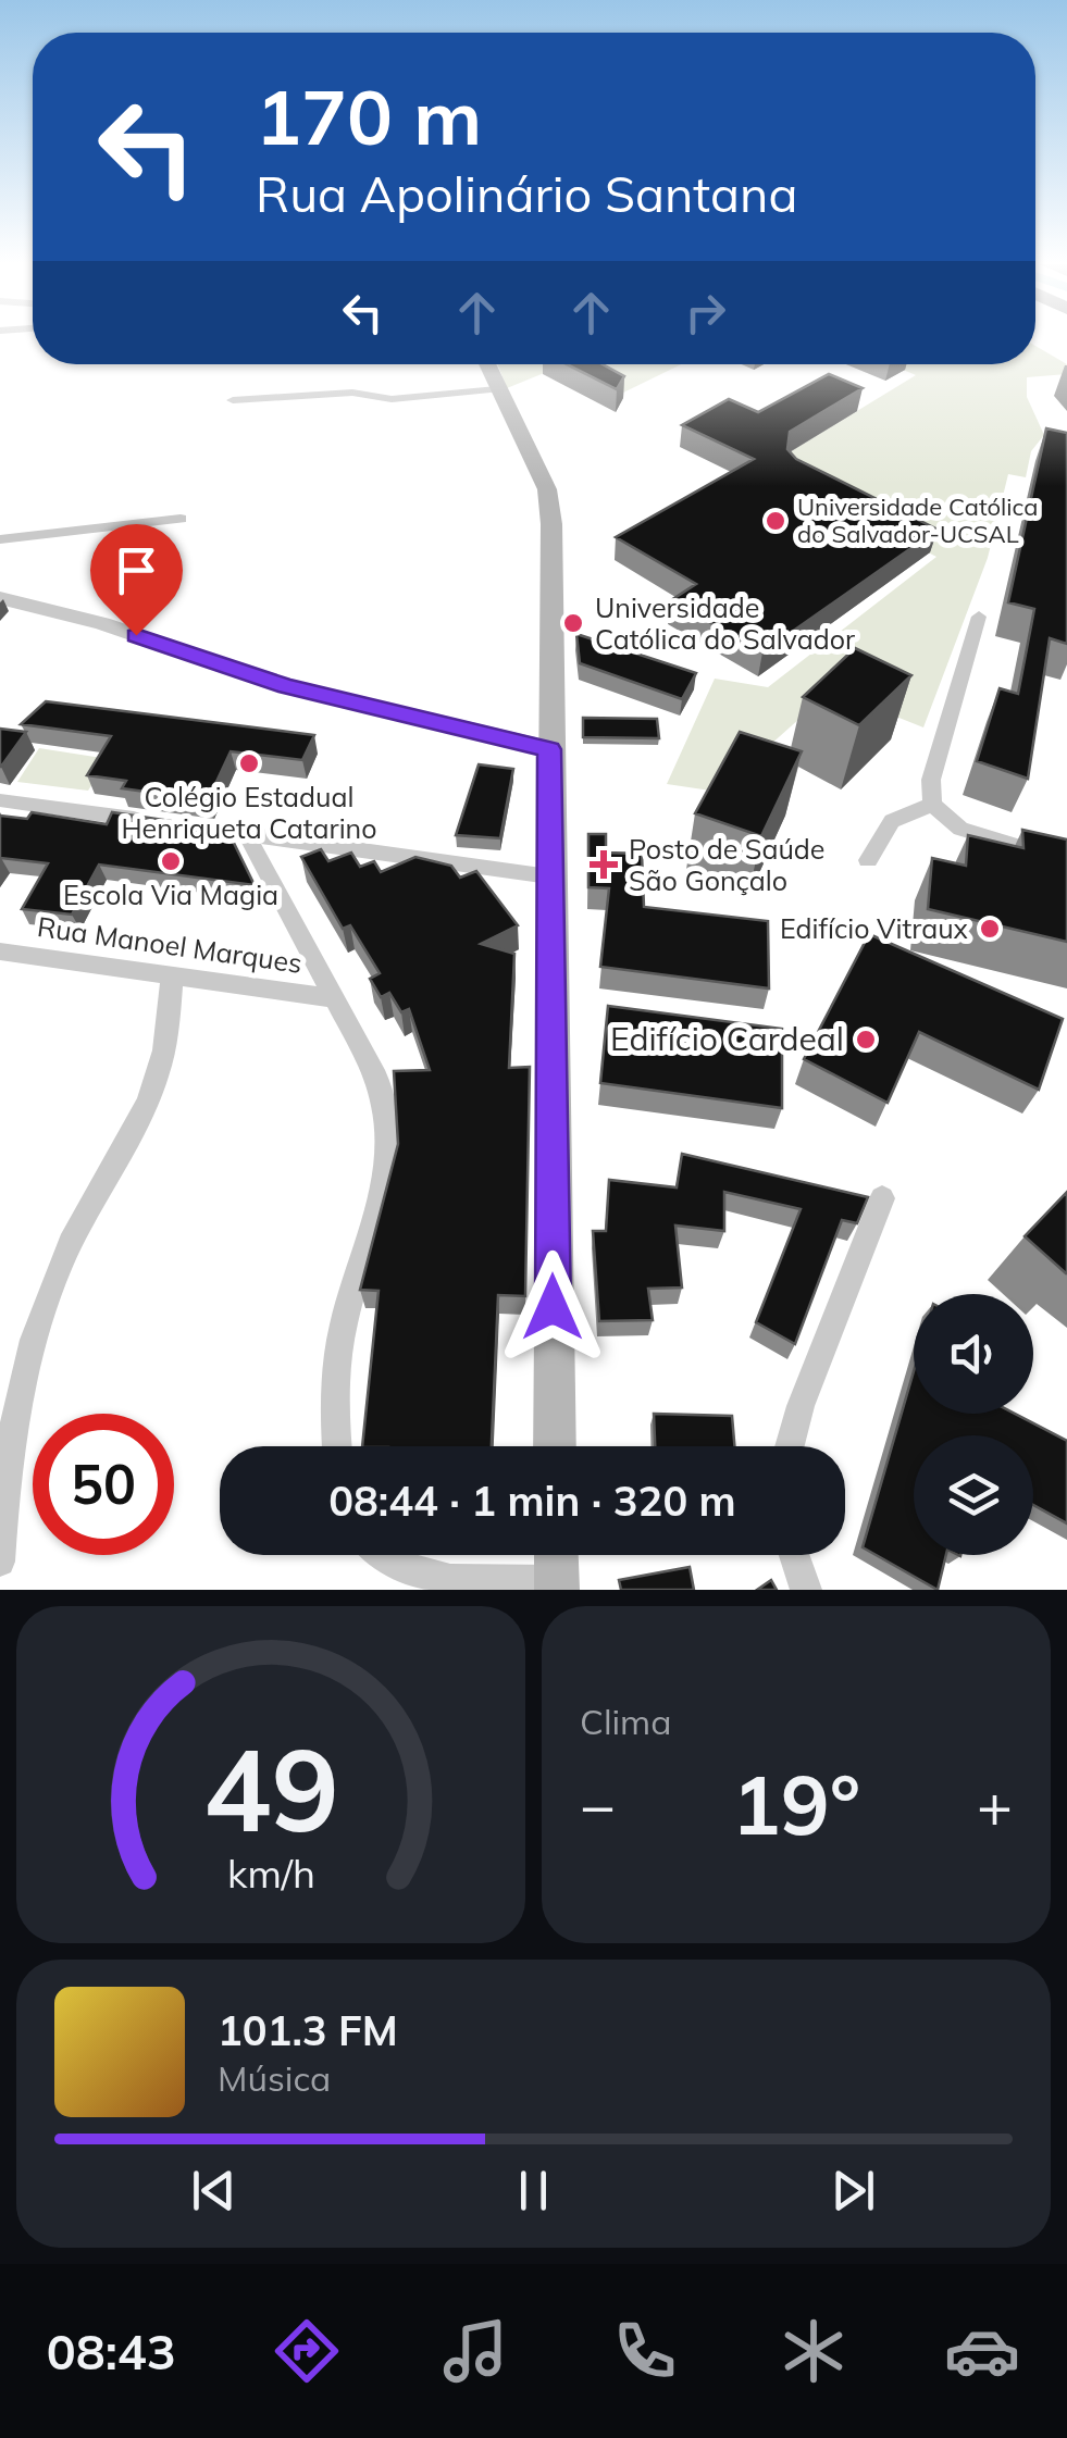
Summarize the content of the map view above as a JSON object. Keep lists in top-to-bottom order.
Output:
{
  "streets": {
    "street": ["Rua Manoel Marques"]
  },
  "places": {
    "other": [
      "Universidade Católica do Salvador-UCSAL",
      "Universidade Católica do Salvador",
      "Colégio Estadual Henriqueta Catarino",
      "Escola Via Magia",
      "Edifício Vitraux",
      "Edifício Cardeal"
    ],
    "health": ["Posto de Saúde São Gonçalo"]
  },
  "page": {
    "turn": ["170 m", "Rua Apolinário Santana"],
    "limit": "50",
    "trip": "08:44 · 1 min · 320 m",
    "tile": "Clima",
    "heat": ["−", "19°", "+"],
    "song": ["101.3 FM", "Música"],
    "tabs": "08:43",
    "gauge": ["49", "km/h"]
  }
}
